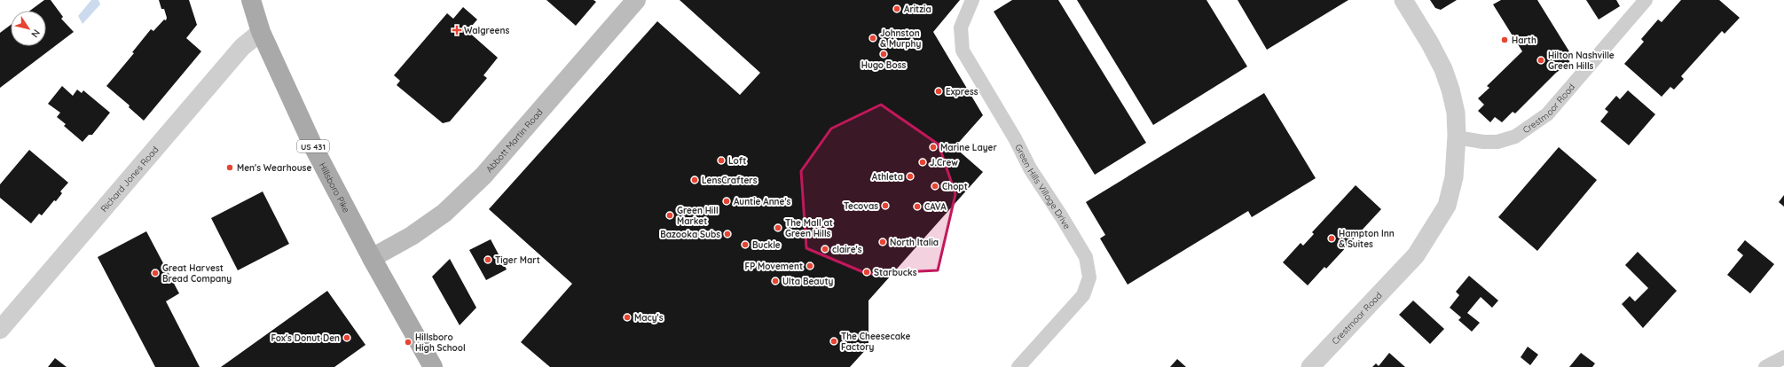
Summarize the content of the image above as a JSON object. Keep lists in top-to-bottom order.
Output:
{
  "streets": {
    "main road": ["Abbott Martin Road", "US 431", "Hillsboro Pike"],
    "street": ["Crestmoor Road", "Richard Jones Road", "Green Hills Village Drive"]
  },
  "crossings": [
    ["Abbott Martin Road", "Hillsboro Pike"],
    ["Richard Jones Road", "Hillsboro Pike"]
  ],
  "places": {
    "other": [
      "Aritzia",
      "Johnston & Murphy",
      "Harth",
      "Hugo Boss",
      "Hilton Nashville Green Hills",
      "Express",
      "Marine Layer",
      "Loft",
      "J.Crew",
      "Men's Wearhouse",
      "Athleta",
      "LensCrafters",
      "Chopt",
      "Auntie Anne's",
      "Tecovas",
      "CAVA",
      "Green Hill Market",
      "The Mall at Green Hills",
      "Bazooka Subs",
      "Hampton Inn & Suites",
      "North Italia",
      "Buckle",
      "claire's",
      "Tiger Mart",
      "FP Movement",
      "Starbucks",
      "Great Harvest Bread Company",
      "Ulta Beauty",
      "Macy's",
      "Fox's Donut Den",
      "The Cheesecake Factory",
      "Hillsboro High School"
    ],
    "health": ["Walgreens"]
  },
  "north": "bottom right"
}
